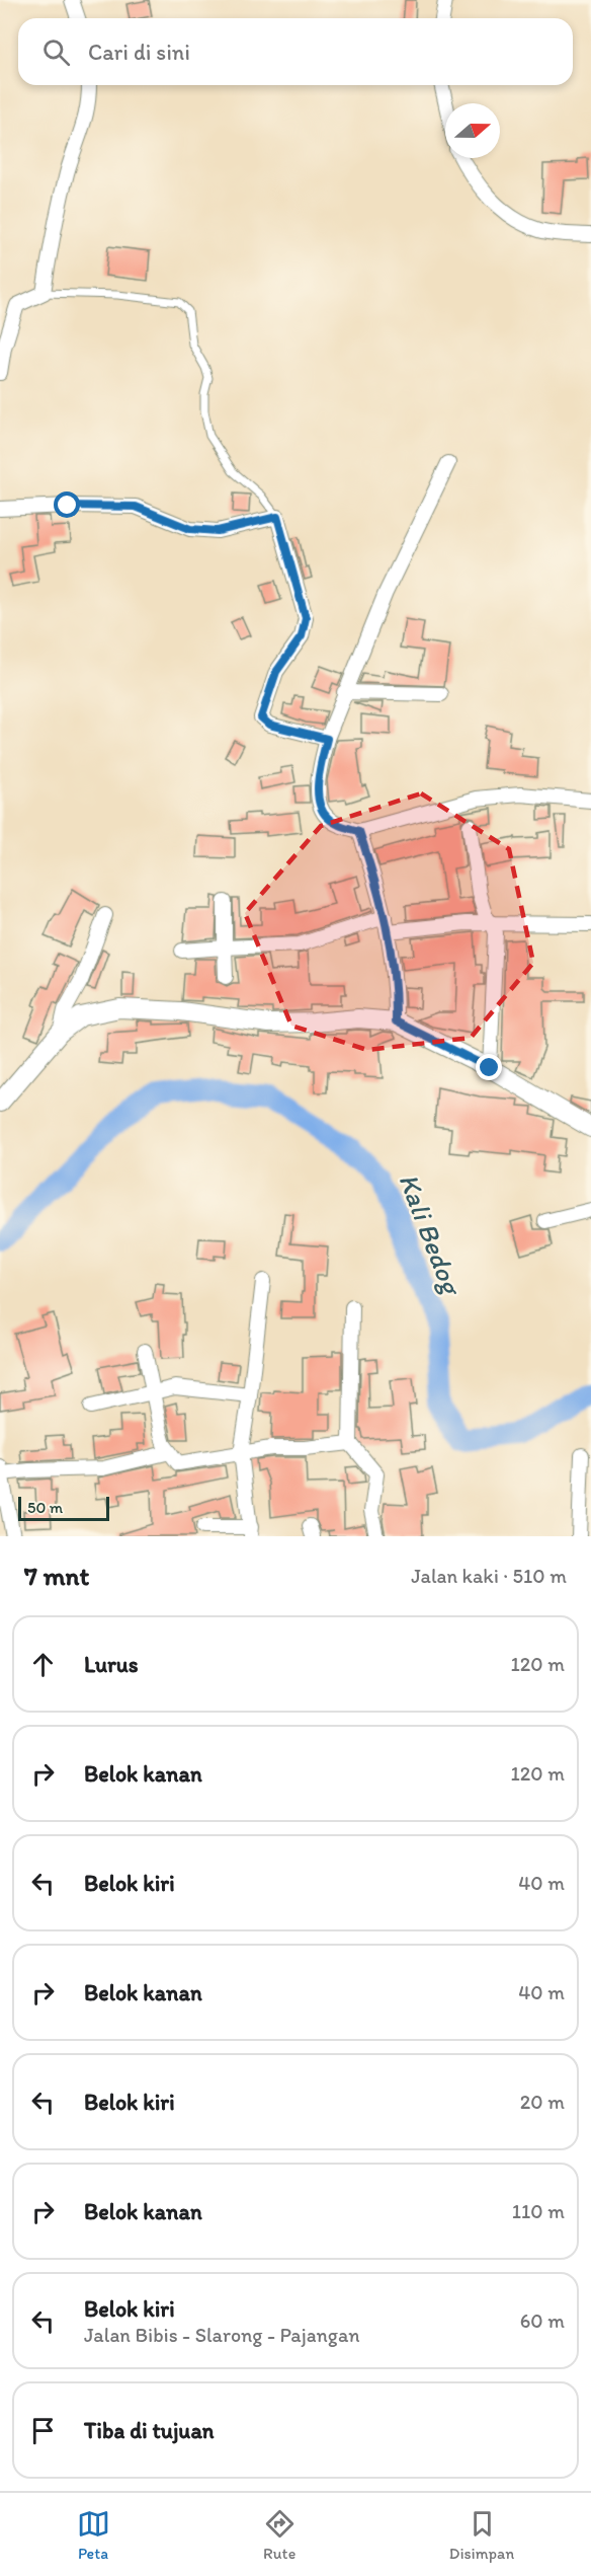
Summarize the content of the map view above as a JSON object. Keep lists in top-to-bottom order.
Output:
{
  "water": ["Kali Bedog"],
  "scale_bar": "50 m",
  "north": "right",
  "page": {
    "search": "Cari di sini",
    "scale": "50 m",
    "heading": ["7 mnt", "Jalan kaki · 510 m"],
    "list": [
      ["Lurus", "120 m"],
      ["Belok kanan", "120 m"],
      ["Belok kiri", "40 m"],
      ["Belok kanan", "40 m"],
      ["Belok kiri", "20 m"],
      ["Belok kanan", "110 m"],
      ["Belok kiri", "Jalan Bibis - Slarong - Pajangan", "60 m"],
      "Tiba di tujuan"
    ],
    "nav": ["Peta", "Rute", "Disimpan"]
  }
}
